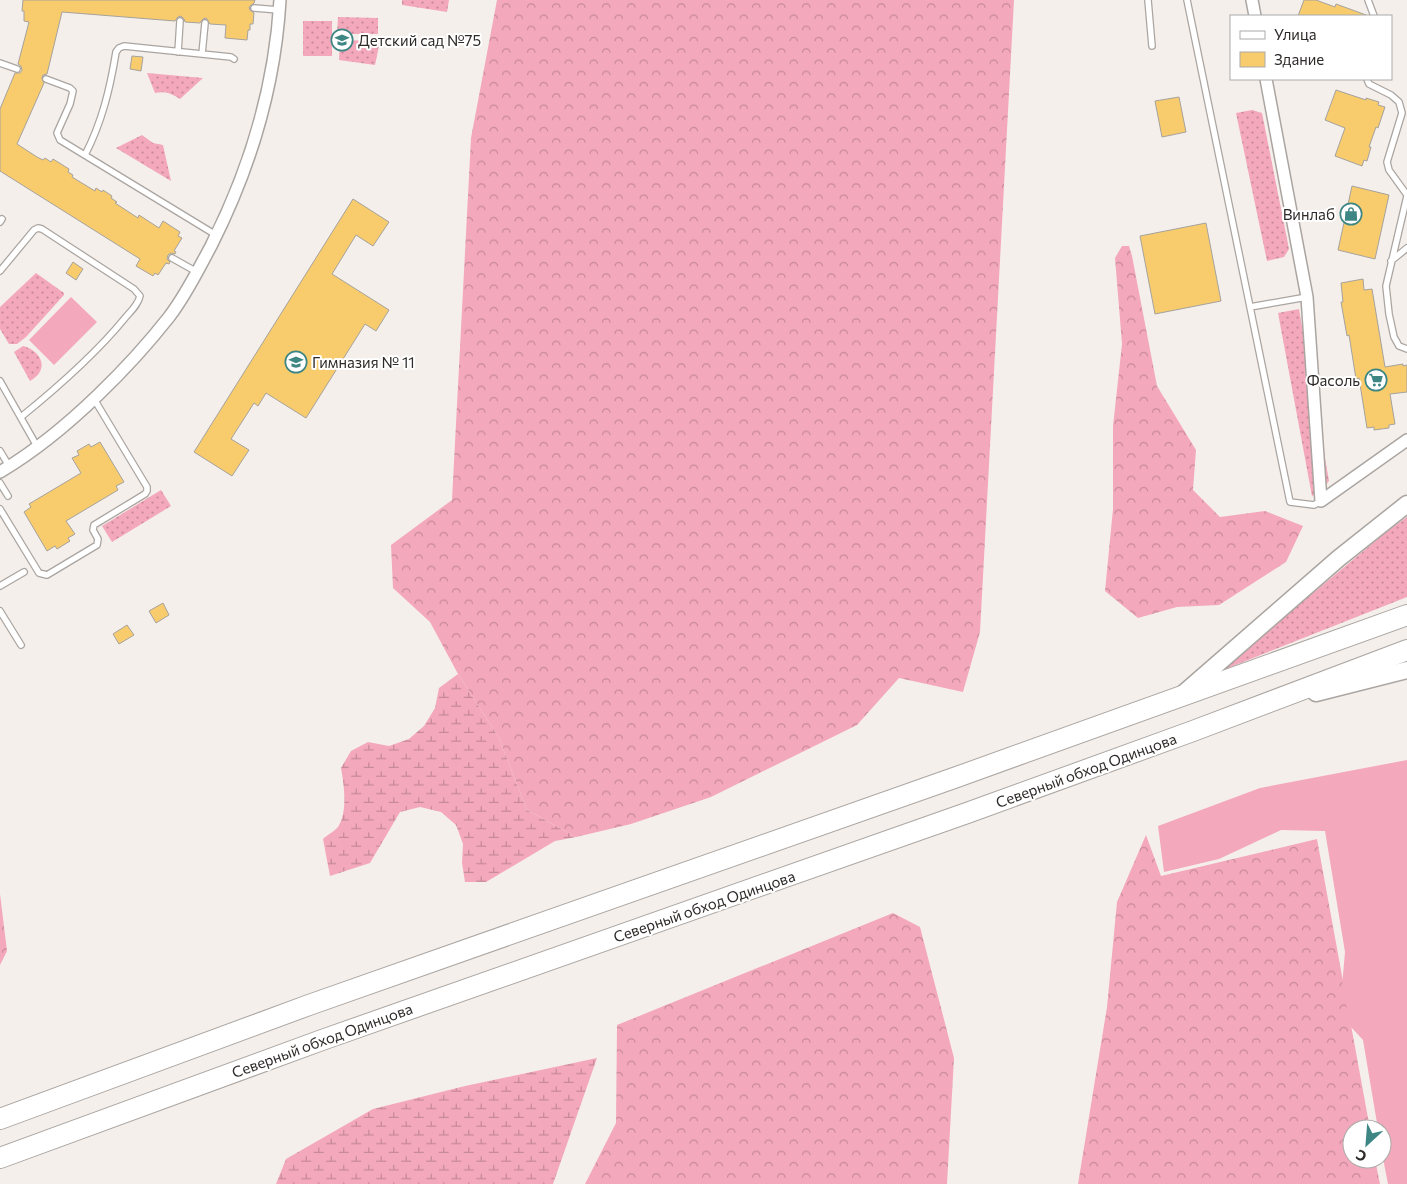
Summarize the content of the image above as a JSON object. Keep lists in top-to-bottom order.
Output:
{
  "streets": {
    "highway": ["Северный обход Одинцова"]
  },
  "places": {
    "school or university": ["Детский сад №75", "Гимназия № 11"],
    "shop": ["Винлаб"],
    "supermarket": ["Фасоль"]
  },
  "legend": ["Улица", "Здание"],
  "north": "bottom left"
}
